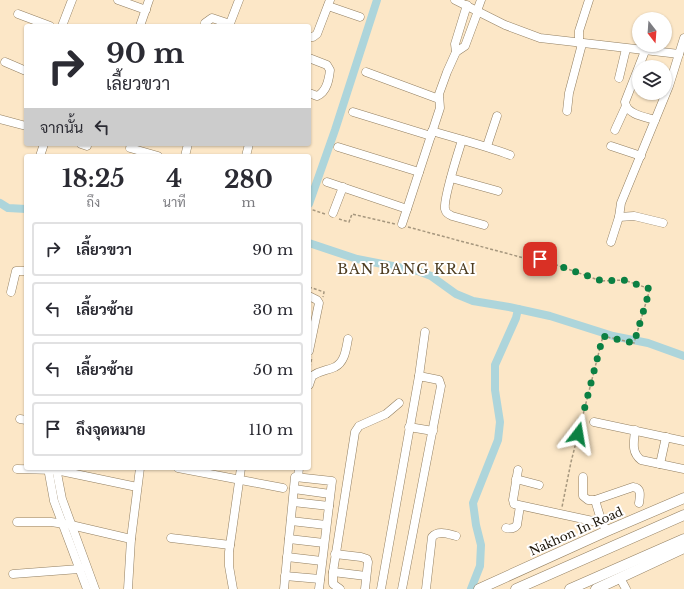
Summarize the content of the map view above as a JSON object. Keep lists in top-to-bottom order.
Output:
{
  "streets": {
    "main road": ["Nakhon In Road"]
  },
  "districts": ["BAN BANG KRAI"],
  "north": "bottom",
  "page": {
    "turn": ["90 m", "เลี้ยวขวา"],
    "then": "จากนั้น",
    "eta": [
      "18:25",
      "ถึง",
      "4",
      "นาที",
      "280",
      "m"
    ],
    "list": [
      {
        "name": "เลี้ยวขวา",
        "value": "90 m"
      },
      {
        "name": "เลี้ยวซ้าย",
        "value": "30 m"
      },
      {
        "name": "เลี้ยวซ้าย",
        "value": "50 m"
      },
      {
        "name": "ถึงจุดหมาย",
        "value": "110 m"
      }
    ]
  }
}
